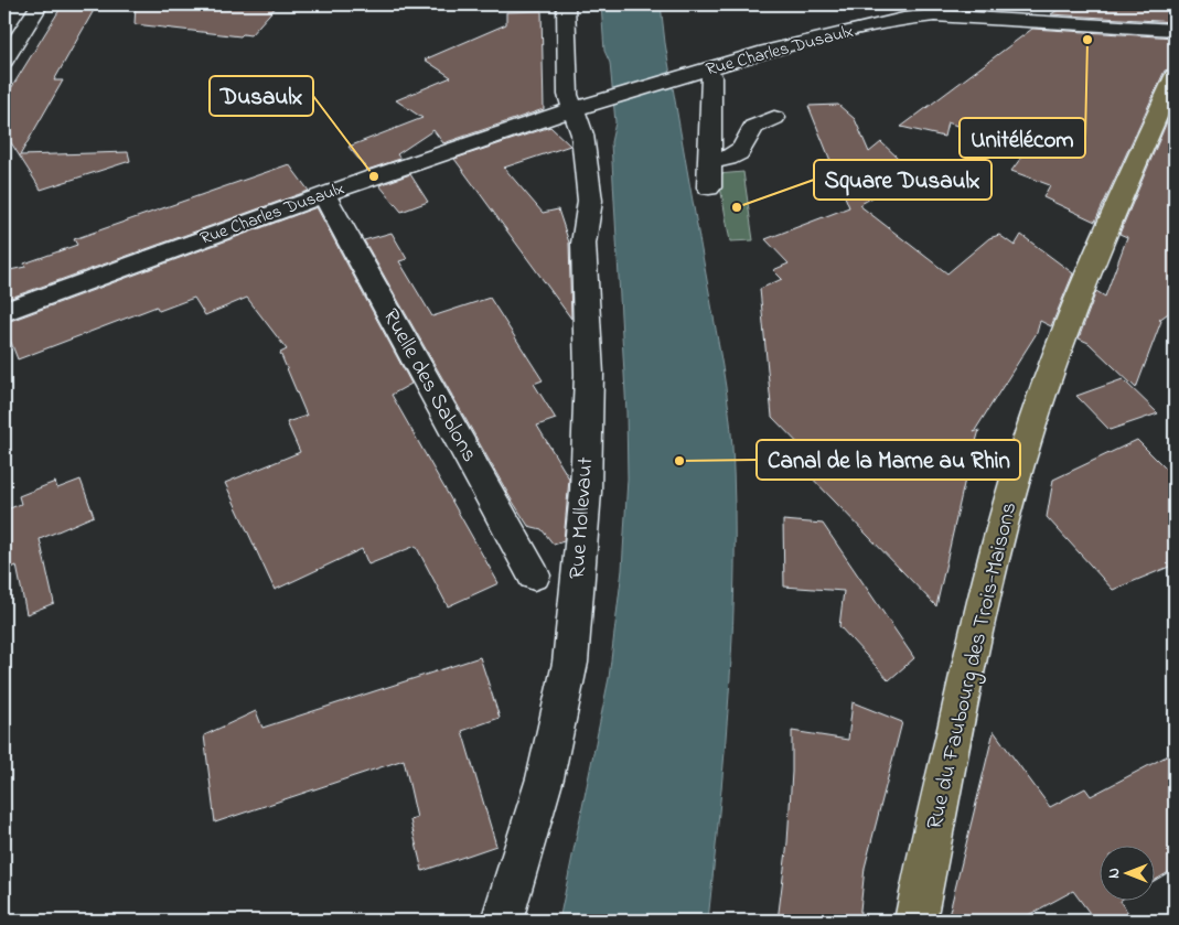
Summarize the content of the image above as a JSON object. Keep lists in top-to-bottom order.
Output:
{
  "streets": {
    "main road": ["Rue du Faubourg des Trois-Maisons"],
    "street": ["Rue Charles Dusaulx", "Ruelle des Sablons", "Rue Mollevaut"]
  },
  "crossings": [
    ["Rue Charles Dusaulx", "Ruelle des Sablons"],
    ["Rue Charles Dusaulx", "Rue Mollevaut"]
  ],
  "places": [
    "Unitélécom",
    "Dusaulx",
    "Square Dusaulx",
    "Canal de la Marne au Rhin"
  ],
  "north": "left"
}
